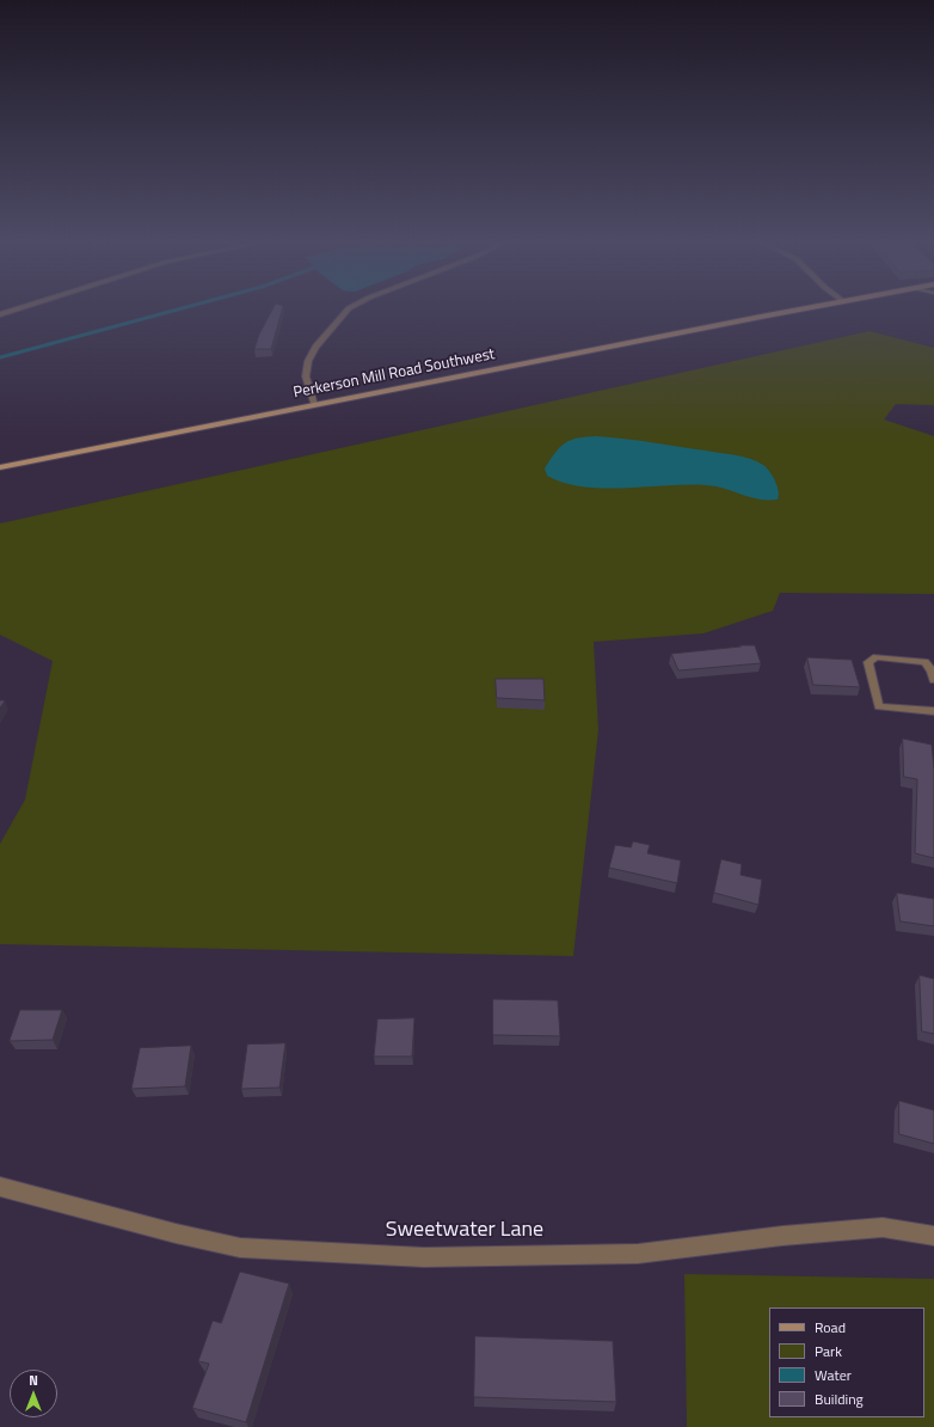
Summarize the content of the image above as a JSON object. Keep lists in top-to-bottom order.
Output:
{
  "streets": {
    "street": ["Perkerson Mill Road Southwest", "Sweetwater Lane"]
  },
  "legend": [
    "Road",
    "Park",
    "Water",
    "Building"
  ],
  "north": "top"
}
